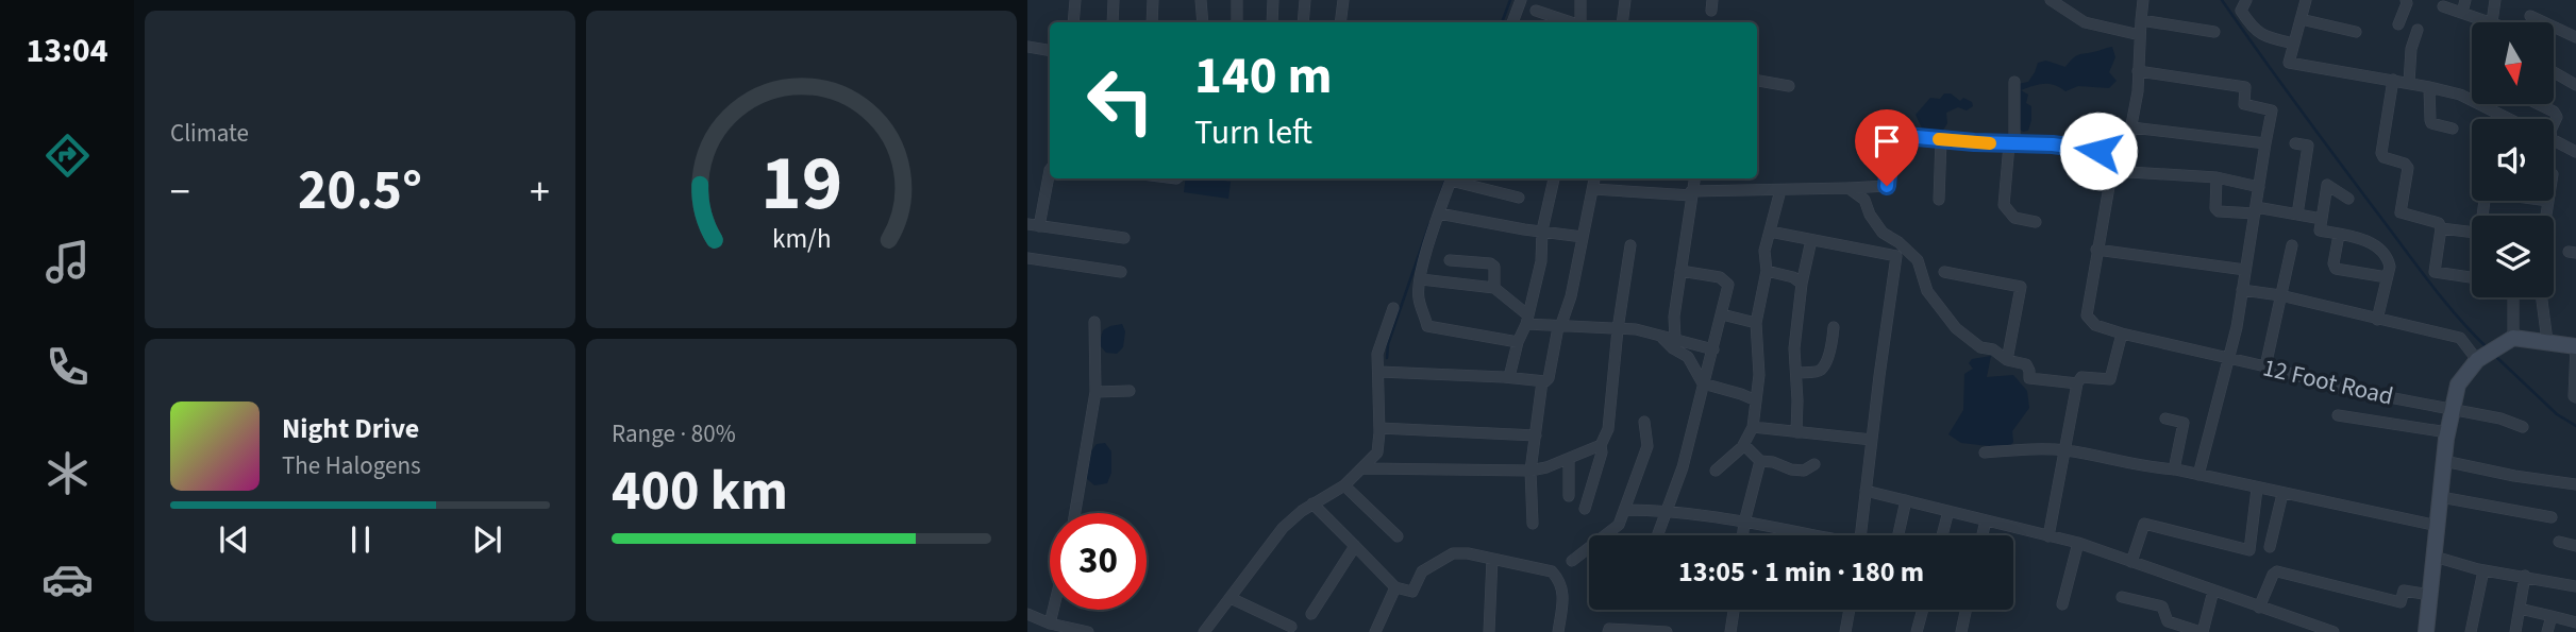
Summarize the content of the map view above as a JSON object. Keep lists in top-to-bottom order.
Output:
{
  "streets": {
    "street": ["12 Foot Road"]
  },
  "north": "bottom",
  "page": {
    "tabs": "13:04",
    "tile": [
      "Climate",
      ["Range · 80%", "400 km"]
    ],
    "turn": ["140 m", "Turn left"],
    "heat": ["−", "20.5°", "+"],
    "song": ["Night Drive", "The Halogens"],
    "limit": "30",
    "trip": "13:05 · 1 min · 180 m",
    "gauge": ["19", "km/h"]
  }
}
